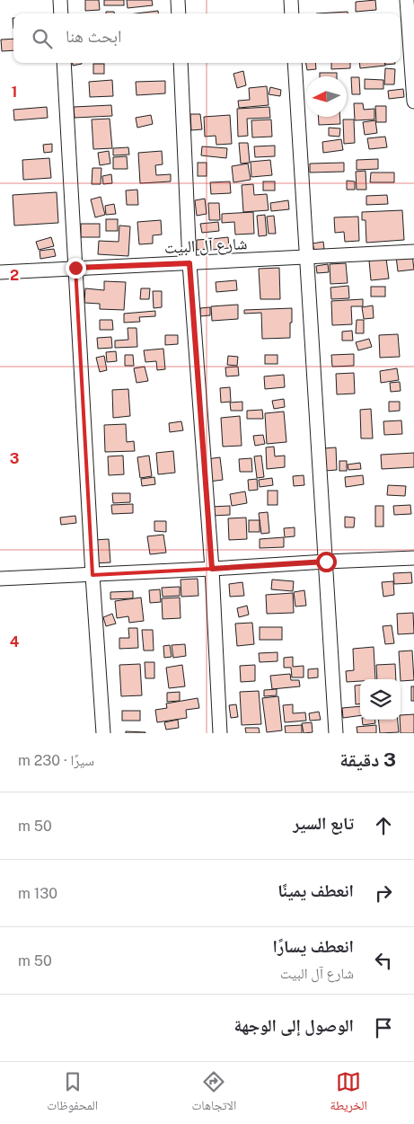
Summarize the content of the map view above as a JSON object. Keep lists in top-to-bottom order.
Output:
{
  "streets": {
    "street": ["شارع آل البيت"]
  },
  "north": "left",
  "page": {
    "search": "ابحث هنا",
    "heading": ["3 دقيقة", "سيرًا · 230 m"],
    "list": [
      ["تابع السير", "50 m"],
      ["انعطف يمينًا", "130 m"],
      ["انعطف يسارًا", "شارع آل البيت", "50 m"],
      "الوصول إلى الوجهة"
    ],
    "nav": ["الخريطة", "الاتجاهات", "المحفوظات"]
  },
  "grid": {
    "rows": [
      "1",
      "2",
      "3",
      "4"
    ]
  }
}
